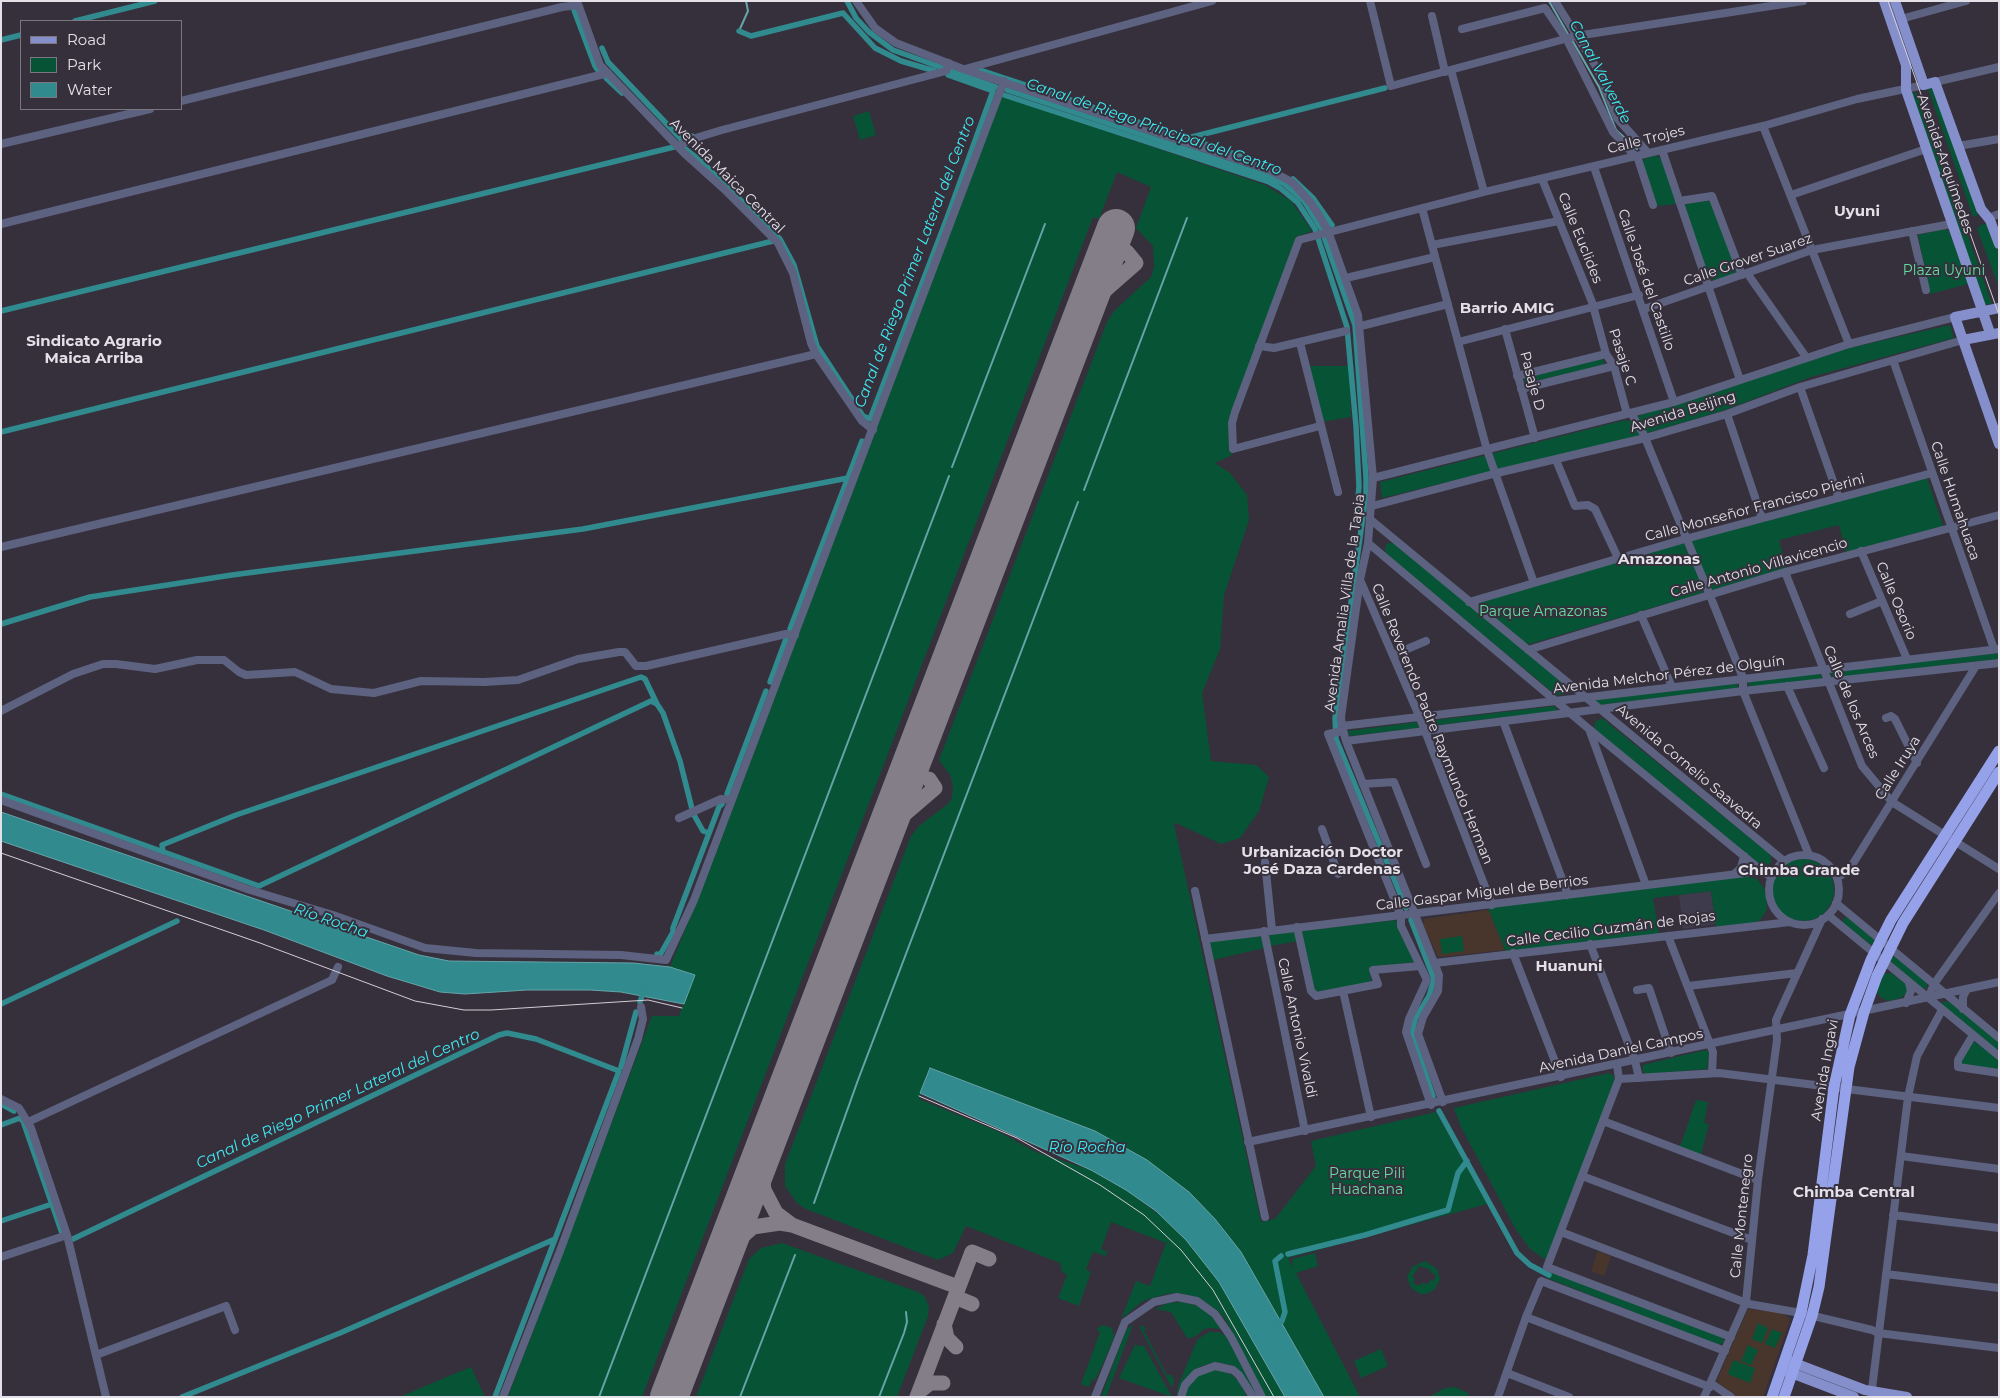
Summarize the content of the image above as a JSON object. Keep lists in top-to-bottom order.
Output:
{
  "streets": {
    "highway": ["Avenida Ingavi"],
    "main road": ["Calle Trojes", "Avenida Arquímedes", "Avenida Beijing"],
    "street": [
      "Avenida Maica Central",
      "Calle Euclides",
      "Calle Grover Suarez",
      "Calle José del Castillo",
      "Pasaje C",
      "Pasaje D",
      "Calle Humahuaca",
      "Calle Monseñor Francisco Pierini",
      "Calle Antonio Villavicencio",
      "Calle Osorio",
      "Avenida Amalia Villa de la Tapia",
      "Avenida Melchor Pérez de Olguín",
      "Calle de los Arces",
      "Calle Reverendo Padre Raymundo Herman",
      "Avenida Cornelio Saavedra",
      "Calle Iruya",
      "Calle Gaspar Miguel de Berrios",
      "Calle Cecilio Guzmán de Rojas",
      "Calle Antonio Vivaldi",
      "Avenida Daniel Campos",
      "Calle Montenegro"
    ]
  },
  "crossings": [
    ["Calle Trojes", "Avenida Arquímedes"],
    ["Calle Trojes", "Calle Euclides"],
    ["Calle Trojes", "Calle José del Castillo"],
    ["Calle Trojes", "Avenida Amalia Villa de la Tapia"],
    ["Avenida Arquímedes", "Calle Grover Suarez"],
    ["Avenida Arquímedes", "Avenida Beijing"],
    ["Calle Euclides", "Pasaje C"],
    ["Calle Grover Suarez", "Calle José del Castillo"],
    ["Calle José del Castillo", "Avenida Beijing"],
    ["Pasaje C", "Avenida Beijing"],
    ["Pasaje C", "Calle Monseñor Francisco Pierini"],
    ["Pasaje C", "Calle Antonio Villavicencio"],
    ["Pasaje C", "Avenida Melchor Pérez de Olguín"],
    ["Pasaje C", "Avenida Cornelio Saavedra"],
    ["Pasaje C", "Calle Iruya"],
    ["Pasaje C", "Calle Cecilio Guzmán de Rojas"],
    ["Pasaje D", "Avenida Beijing"],
    ["Avenida Beijing", "Calle Humahuaca"],
    ["Avenida Beijing", "Avenida Amalia Villa de la Tapia"],
    ["Calle Humahuaca", "Calle Monseñor Francisco Pierini"],
    ["Calle Humahuaca", "Calle Antonio Villavicencio"],
    ["Calle Humahuaca", "Avenida Melchor Pérez de Olguín"],
    ["Calle Monseñor Francisco Pierini", "Avenida Cornelio Saavedra"],
    ["Calle Antonio Villavicencio", "Calle Osorio"],
    ["Calle Antonio Villavicencio", "Calle de los Arces"],
    ["Calle Antonio Villavicencio", "Avenida Cornelio Saavedra"],
    ["Calle Osorio", "Avenida Melchor Pérez de Olguín"],
    ["Avenida Amalia Villa de la Tapia", "Avenida Melchor Pérez de Olguín"],
    ["Avenida Amalia Villa de la Tapia", "Calle Reverendo Padre Raymundo Herman"],
    ["Avenida Amalia Villa de la Tapia", "Avenida Cornelio Saavedra"],
    ["Avenida Amalia Villa de la Tapia", "Calle Gaspar Miguel de Berrios"],
    ["Avenida Amalia Villa de la Tapia", "Calle Cecilio Guzmán de Rojas"],
    ["Avenida Amalia Villa de la Tapia", "Avenida Daniel Campos"],
    ["Avenida Melchor Pérez de Olguín", "Calle de los Arces"],
    ["Avenida Melchor Pérez de Olguín", "Calle Reverendo Padre Raymundo Herman"],
    ["Avenida Melchor Pérez de Olguín", "Avenida Cornelio Saavedra"],
    ["Avenida Melchor Pérez de Olguín", "Calle Iruya"],
    ["Calle de los Arces", "Calle Iruya"],
    ["Calle de los Arces", "Avenida Ingavi"],
    ["Calle Reverendo Padre Raymundo Herman", "Calle Gaspar Miguel de Berrios"],
    ["Avenida Cornelio Saavedra", "Calle Iruya"],
    ["Avenida Cornelio Saavedra", "Calle Cecilio Guzmán de Rojas"],
    ["Calle Iruya", "Calle Cecilio Guzmán de Rojas"],
    ["Calle Gaspar Miguel de Berrios", "Calle Antonio Vivaldi"],
    ["Calle Antonio Vivaldi", "Avenida Daniel Campos"],
    ["Avenida Daniel Campos", "Avenida Ingavi"],
    ["Avenida Daniel Campos", "Calle Montenegro"]
  ],
  "districts": [
    "Uyuni",
    "Barrio AMIG",
    "Sindicato Agrario Maica Arriba",
    "Amazonas",
    "Urbanización Doctor José Daza Cardenas",
    "Chimba Grande",
    "Huanuni",
    "Chimba Central"
  ],
  "water": [
    "Canal Valverde",
    "Canal de Riego Principal del Centro",
    "Canal de Riego Primer Lateral del Centro",
    "Río Rocha"
  ],
  "parks": ["Plaza Uyuni", "Parque Amazonas", "Parque Pili Huachana"],
  "legend": ["Road", "Park", "Water"]
}
